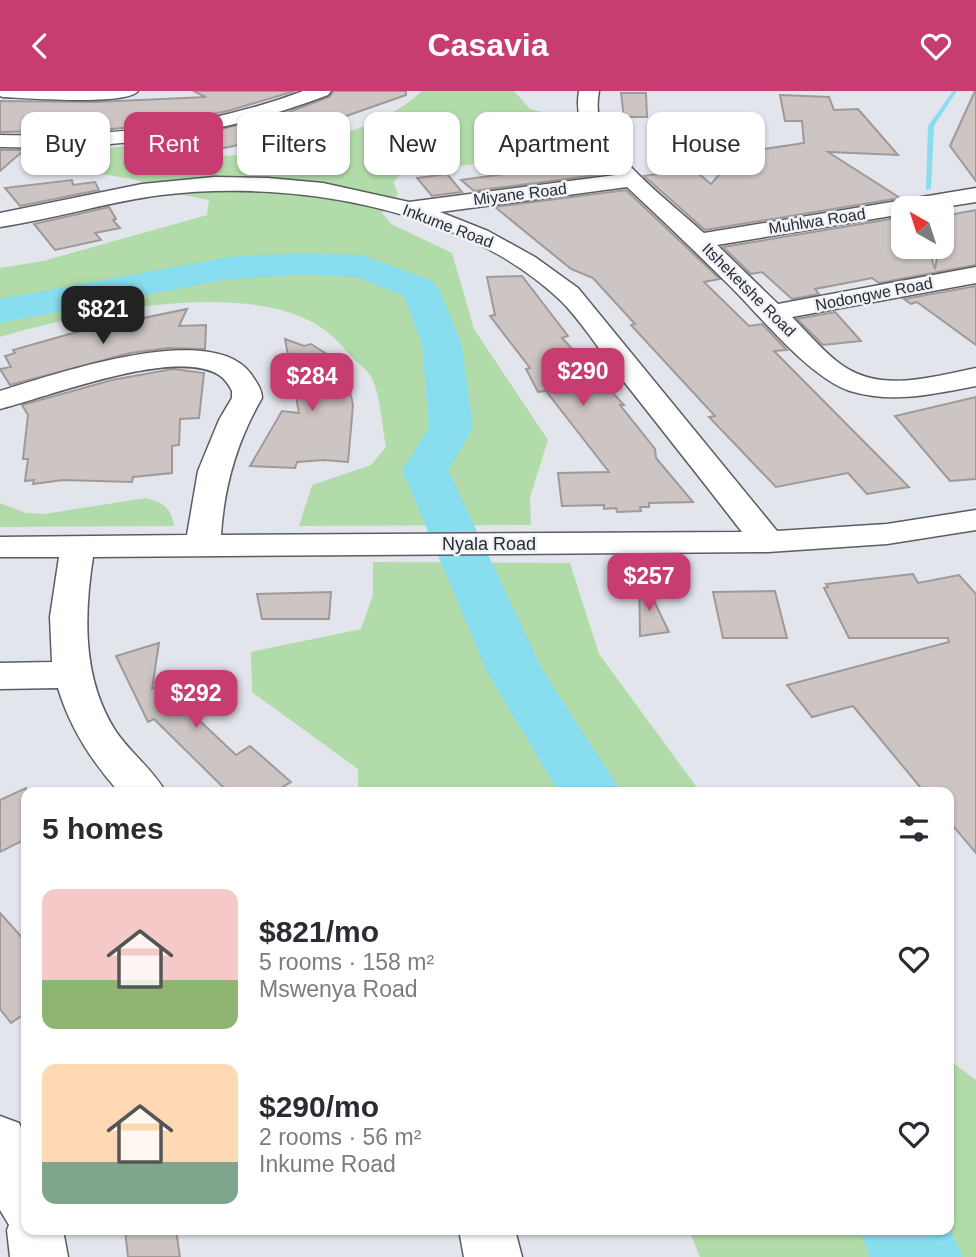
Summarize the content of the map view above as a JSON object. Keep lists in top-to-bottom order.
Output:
{
  "streets": {
    "street": [
      "Miyane Road",
      "Muhlwa Road",
      "Inkume Road",
      "Itsheketshe Road",
      "Nodongwe Road",
      "Nyala Road"
    ]
  },
  "crossings": [
    ["Miyane Road", "Inkume Road"],
    ["Miyane Road", "Itsheketshe Road"],
    ["Muhlwa Road", "Itsheketshe Road"],
    ["Inkume Road", "Nyala Road"],
    ["Itsheketshe Road", "Nodongwe Road"]
  ],
  "north": "top left",
  "page": {
    "header": "Casavia",
    "chip": [
      "Buy",
      "Rent",
      "Filters",
      "New",
      "Apartment",
      "House"
    ],
    "price": [
      "$821",
      "$290",
      "$284",
      "$257",
      "$292"
    ],
    "heading": "5 homes",
    "list": [
      {
        "name": "$821/mo",
        "note": "5 rooms · 158 m² · Mswenya Road"
      },
      {
        "name": "$290/mo",
        "note": "2 rooms · 56 m² · Inkume Road"
      }
    ]
  }
}
